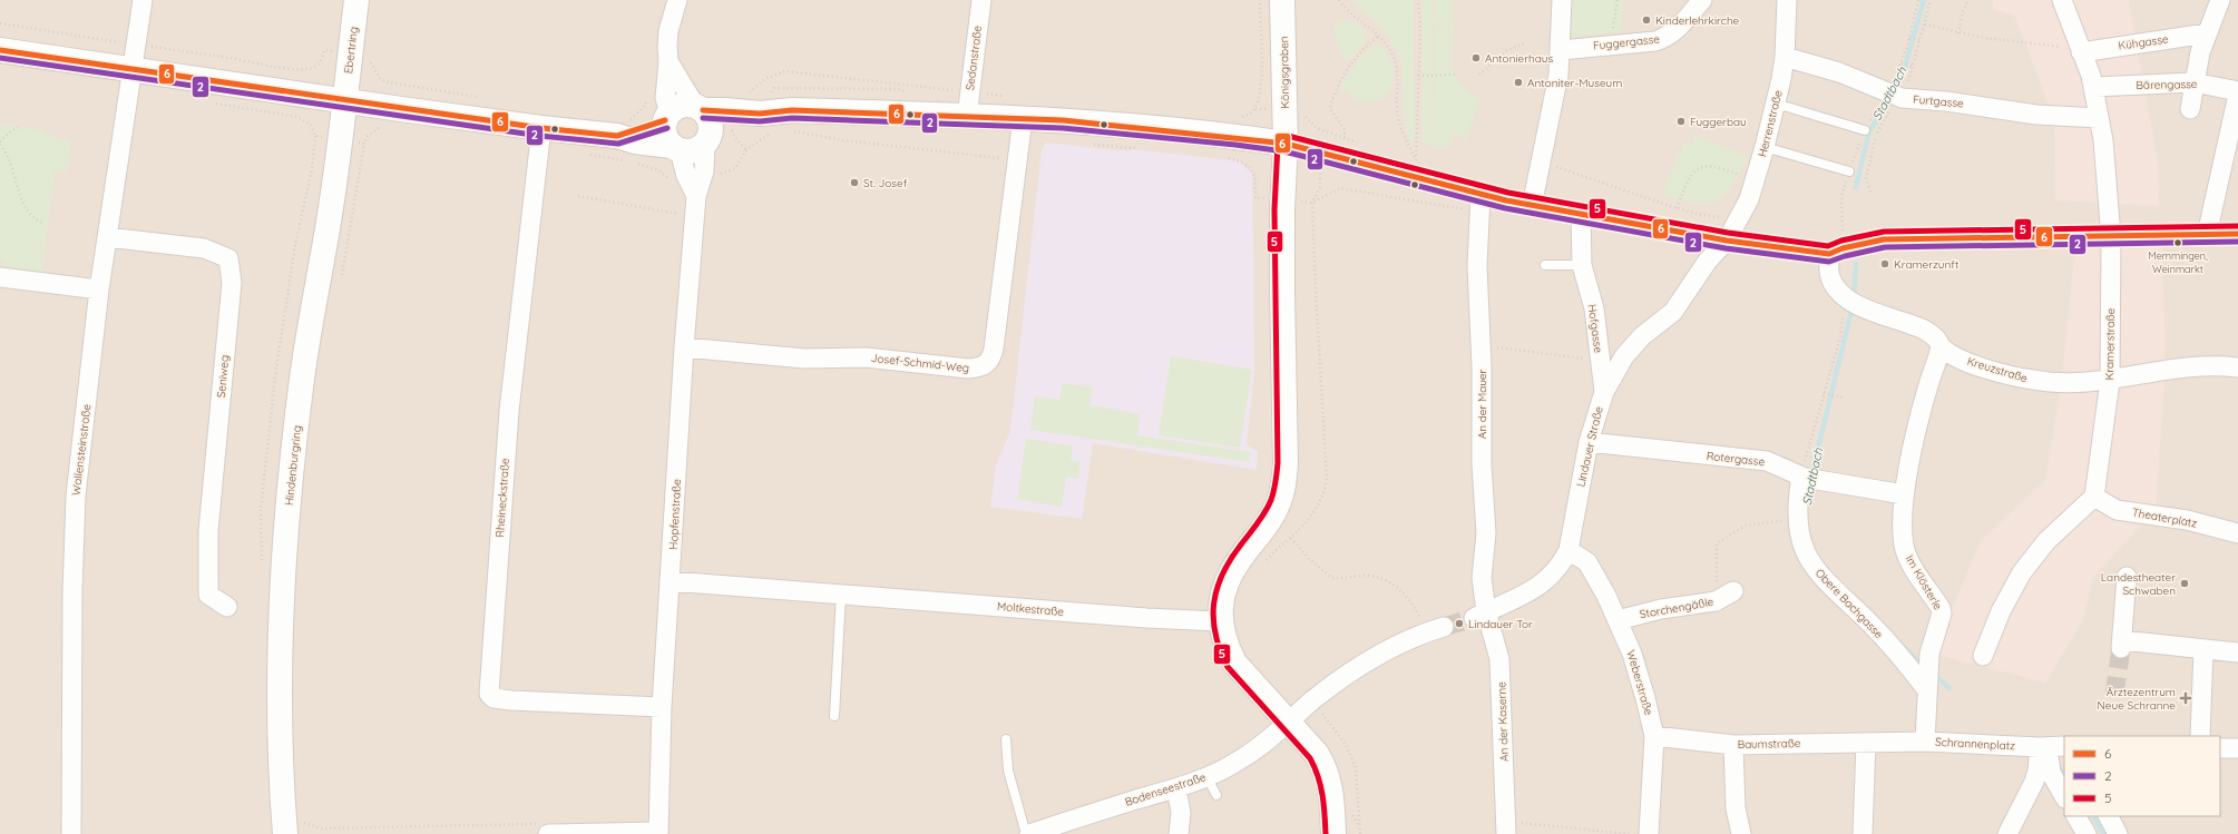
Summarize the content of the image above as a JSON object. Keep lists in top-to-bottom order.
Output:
{
  "streets": {
    "street": [
      "Fuggergasse",
      "Kühgasse",
      "Ebertring",
      "Sedanstraße",
      "Königsgraben",
      "Bärengasse",
      "Furtgasse",
      "Herrenstraße",
      "Hofgasse",
      "Kramerstraße",
      "Josef-Schmid-Weg",
      "Kreuzstraße",
      "Seniweg",
      "An der Mauer",
      "Lindauer Straße",
      "Wallensteinstraße",
      "Rotergasse",
      "Hindenburgring",
      "Rheineckstraße",
      "Hopfenstraße",
      "Theaterplatz",
      "Im Klösterle",
      "Obere Bachgasse",
      "Storchengäßle",
      "Moltkestraße",
      "Weberstraße",
      "An der Kaserne",
      "Baumstraße",
      "Schrannenplatz",
      "Bodenseestraße"
    ]
  },
  "crossings": [
    ["Kühgasse", "Kramerstraße"],
    ["Ebertring", "Hindenburgring"],
    ["Königsgraben", "Moltkestraße"],
    ["Königsgraben", "Bodenseestraße"],
    ["Bärengasse", "Kramerstraße"],
    ["Furtgasse", "Herrenstraße"],
    ["Furtgasse", "Kramerstraße"],
    ["Herrenstraße", "Lindauer Straße"],
    ["Hofgasse", "Lindauer Straße"],
    ["Kramerstraße", "Kreuzstraße"],
    ["Kramerstraße", "Theaterplatz"],
    ["Josef-Schmid-Weg", "Hopfenstraße"],
    ["Kreuzstraße", "Im Klösterle"],
    ["Seniweg", "Wallensteinstraße"],
    ["An der Mauer", "Lindauer Straße"],
    ["An der Mauer", "An der Kaserne"],
    ["Lindauer Straße", "Rotergasse"],
    ["Lindauer Straße", "Weberstraße"],
    ["Lindauer Straße", "An der Kaserne"],
    ["Rotergasse", "Im Klösterle"],
    ["Rotergasse", "Obere Bachgasse"],
    ["Rheineckstraße", "Hopfenstraße"],
    ["Hopfenstraße", "Moltkestraße"],
    ["Im Klösterle", "Obere Bachgasse"],
    ["Im Klösterle", "Schrannenplatz"],
    ["Storchengäßle", "Weberstraße"],
    ["Weberstraße", "Baumstraße"],
    ["Baumstraße", "Schrannenplatz"]
  ],
  "water": ["Stadtbach"],
  "places": {
    "other": [
      "Kinderlehrkirche",
      "Antonierhaus",
      "Antoniter-Museum",
      "Fuggerbau",
      "St. Josef",
      "Memmingen, Weinmarkt",
      "Kramerzunft",
      "Landestheater Schwaben",
      "Lindauer Tor"
    ],
    "health": ["Ärztezentrum Neue Schranne"]
  },
  "lines": ["transit line 6", "transit line 2", "transit line 5"],
  "legend": ["6", "2", "5"]
}
